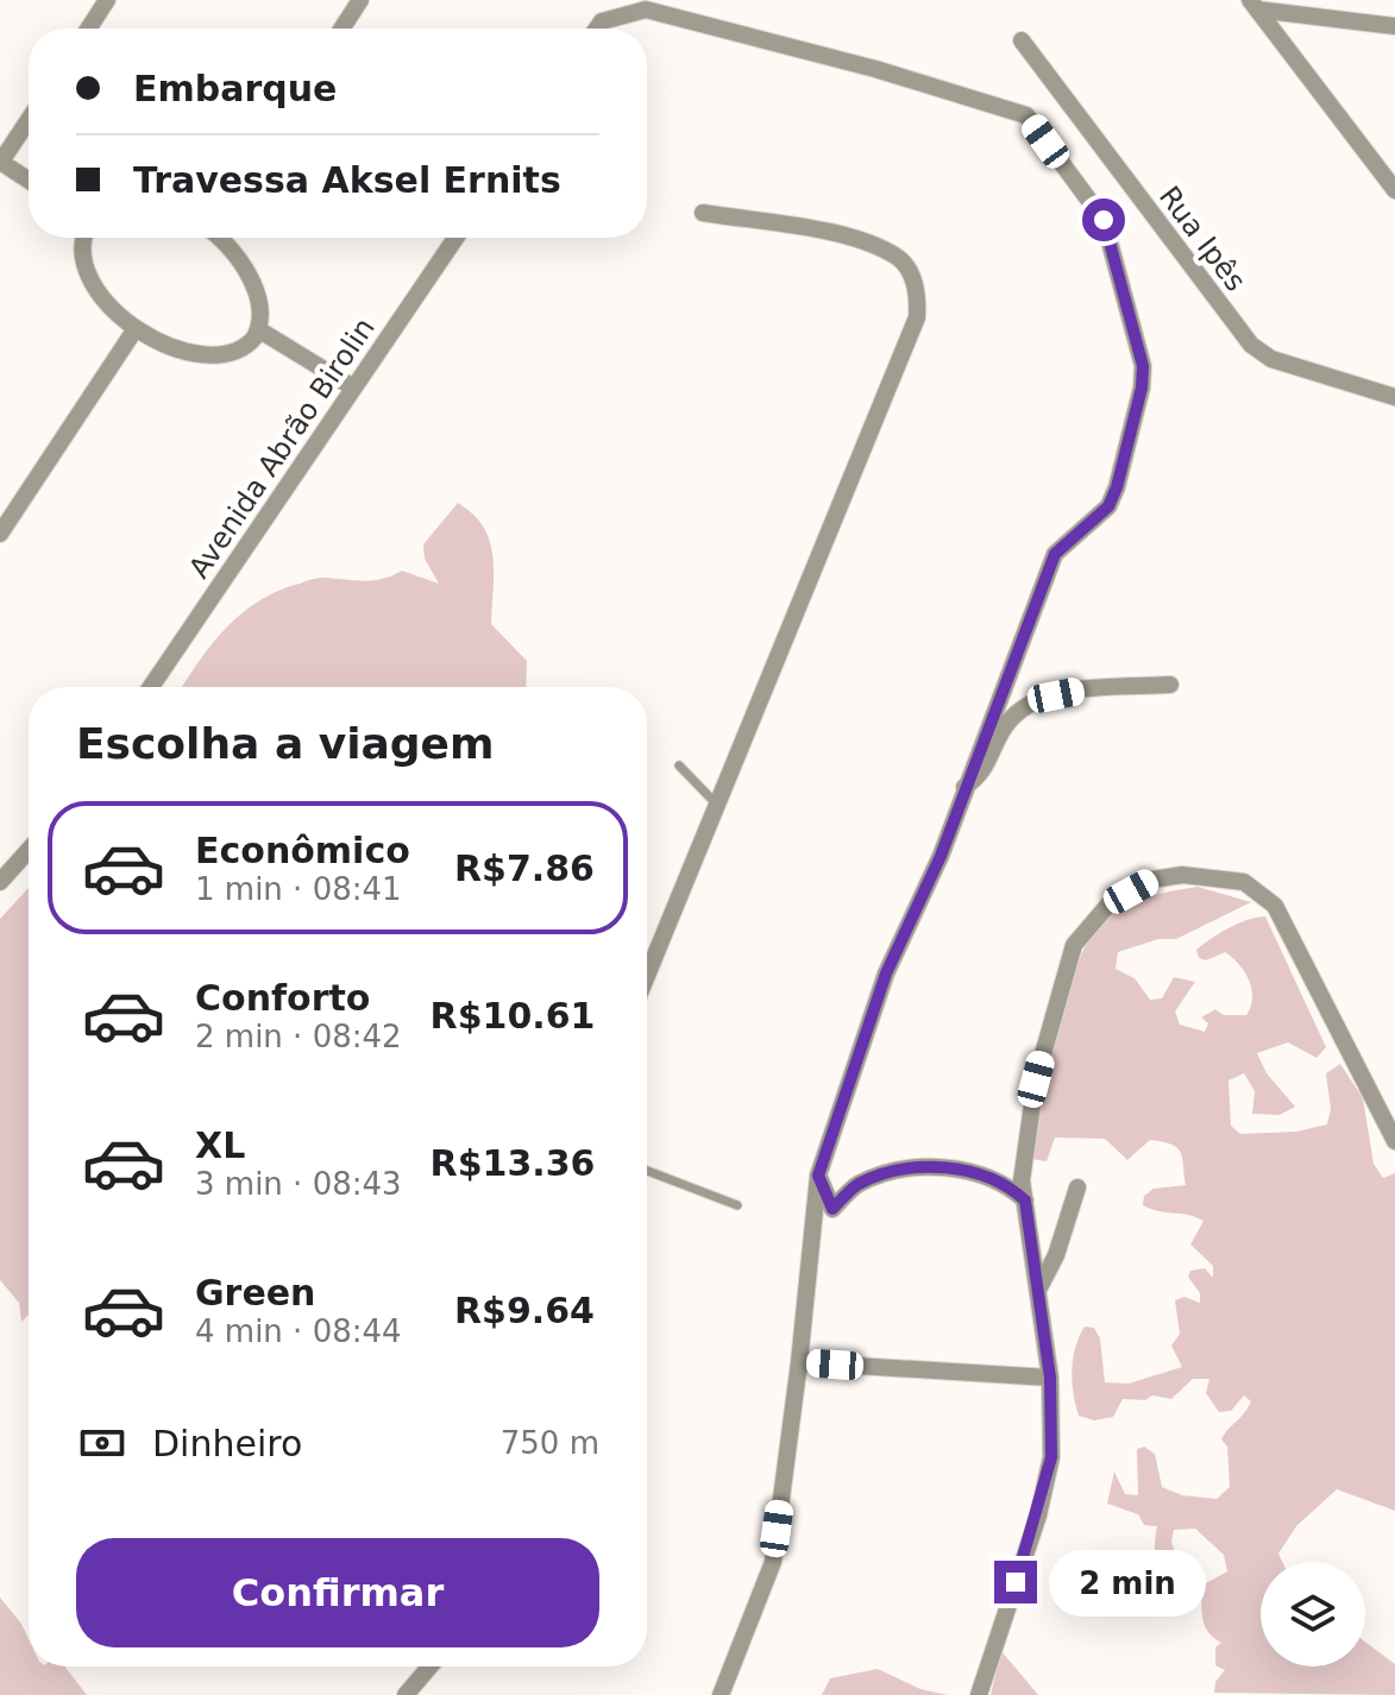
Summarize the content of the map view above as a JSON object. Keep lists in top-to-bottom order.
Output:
{
  "streets": {
    "street": ["Rua Ipês", "Avenida Abrão Birolin"]
  },
  "page": {
    "banner": ["Embarque", "Travessa Aksel Ernits"],
    "heading": "Escolha a viagem",
    "list": [
      {
        "name": "Econômico",
        "note": "1 min · 08:41",
        "value": "R$7.86"
      },
      {
        "name": "Conforto",
        "note": "2 min · 08:42",
        "value": "R$10.61"
      },
      {
        "name": "XL",
        "note": "3 min · 08:43",
        "value": "R$13.36"
      },
      {
        "name": "Green",
        "note": "4 min · 08:44",
        "value": "R$9.64"
      }
    ],
    "pay": ["Dinheiro", "750 m"],
    "buttons": "Confirmar",
    "bubble": "2 min"
  }
}
